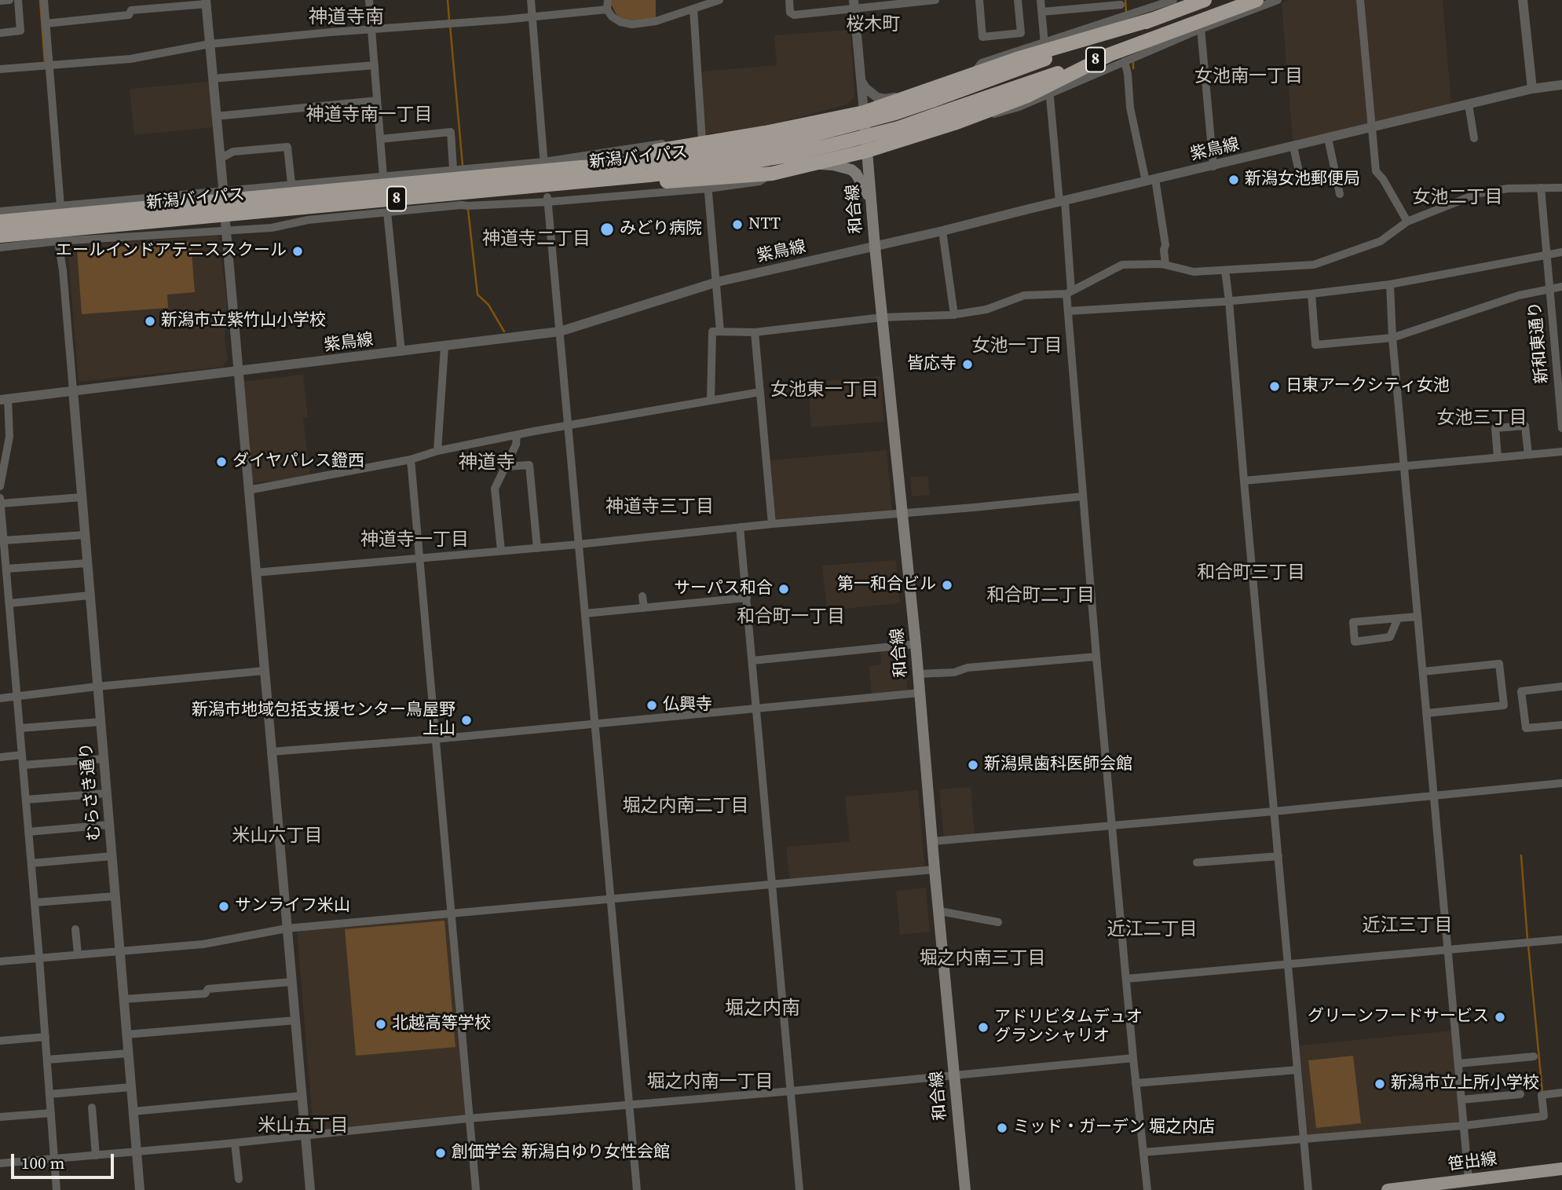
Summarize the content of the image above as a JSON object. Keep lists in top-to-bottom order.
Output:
{
  "streets": {
    "highway": ["8", "新潟バイパス"],
    "main road": ["和合線", "笹出線"],
    "street": ["紫鳥線", "新和東通り", "むらさき通り"]
  },
  "crossings": [
    ["紫鳥線", "和合線"],
    ["紫鳥線", "むらさき通り"]
  ],
  "districts": [
    "神道寺南",
    "桜木町",
    "女池南一丁目",
    "神道寺南一丁目",
    "女池二丁目",
    "神道寺二丁目",
    "女池一丁目",
    "女池東一丁目",
    "女池三丁目",
    "神道寺",
    "神道寺三丁目",
    "神道寺一丁目",
    "和合町三丁目",
    "和合町二丁目",
    "和合町一丁目",
    "堀之内南二丁目",
    "米山六丁目",
    "近江三丁目",
    "近江二丁目",
    "堀之内南三丁目",
    "堀之内南",
    "堀之内南一丁目",
    "米山五丁目"
  ],
  "places": [
    "新潟女池郵便局",
    "NTT",
    "みどり病院",
    "エールインドアテニススクール",
    "新潟市立紫竹山小学校",
    "皆応寺",
    "日東アークシティ女池",
    "ダイヤパレス鐙西",
    "第一和合ビル",
    "サーパス和合",
    "仏興寺",
    "新潟市地域包括支援センター鳥屋野 上山",
    "新潟県歯科医師会館",
    "サンライフ米山",
    "グリーンフードサービス",
    "北越高等学校",
    "アドリビタムデュオ グランシャリオ",
    "新潟市立上所小学校",
    "ミッド・ガーデン 堀之内店",
    "創価学会 新潟白ゆり女性会館"
  ],
  "scale_bar": "100 m"
}
